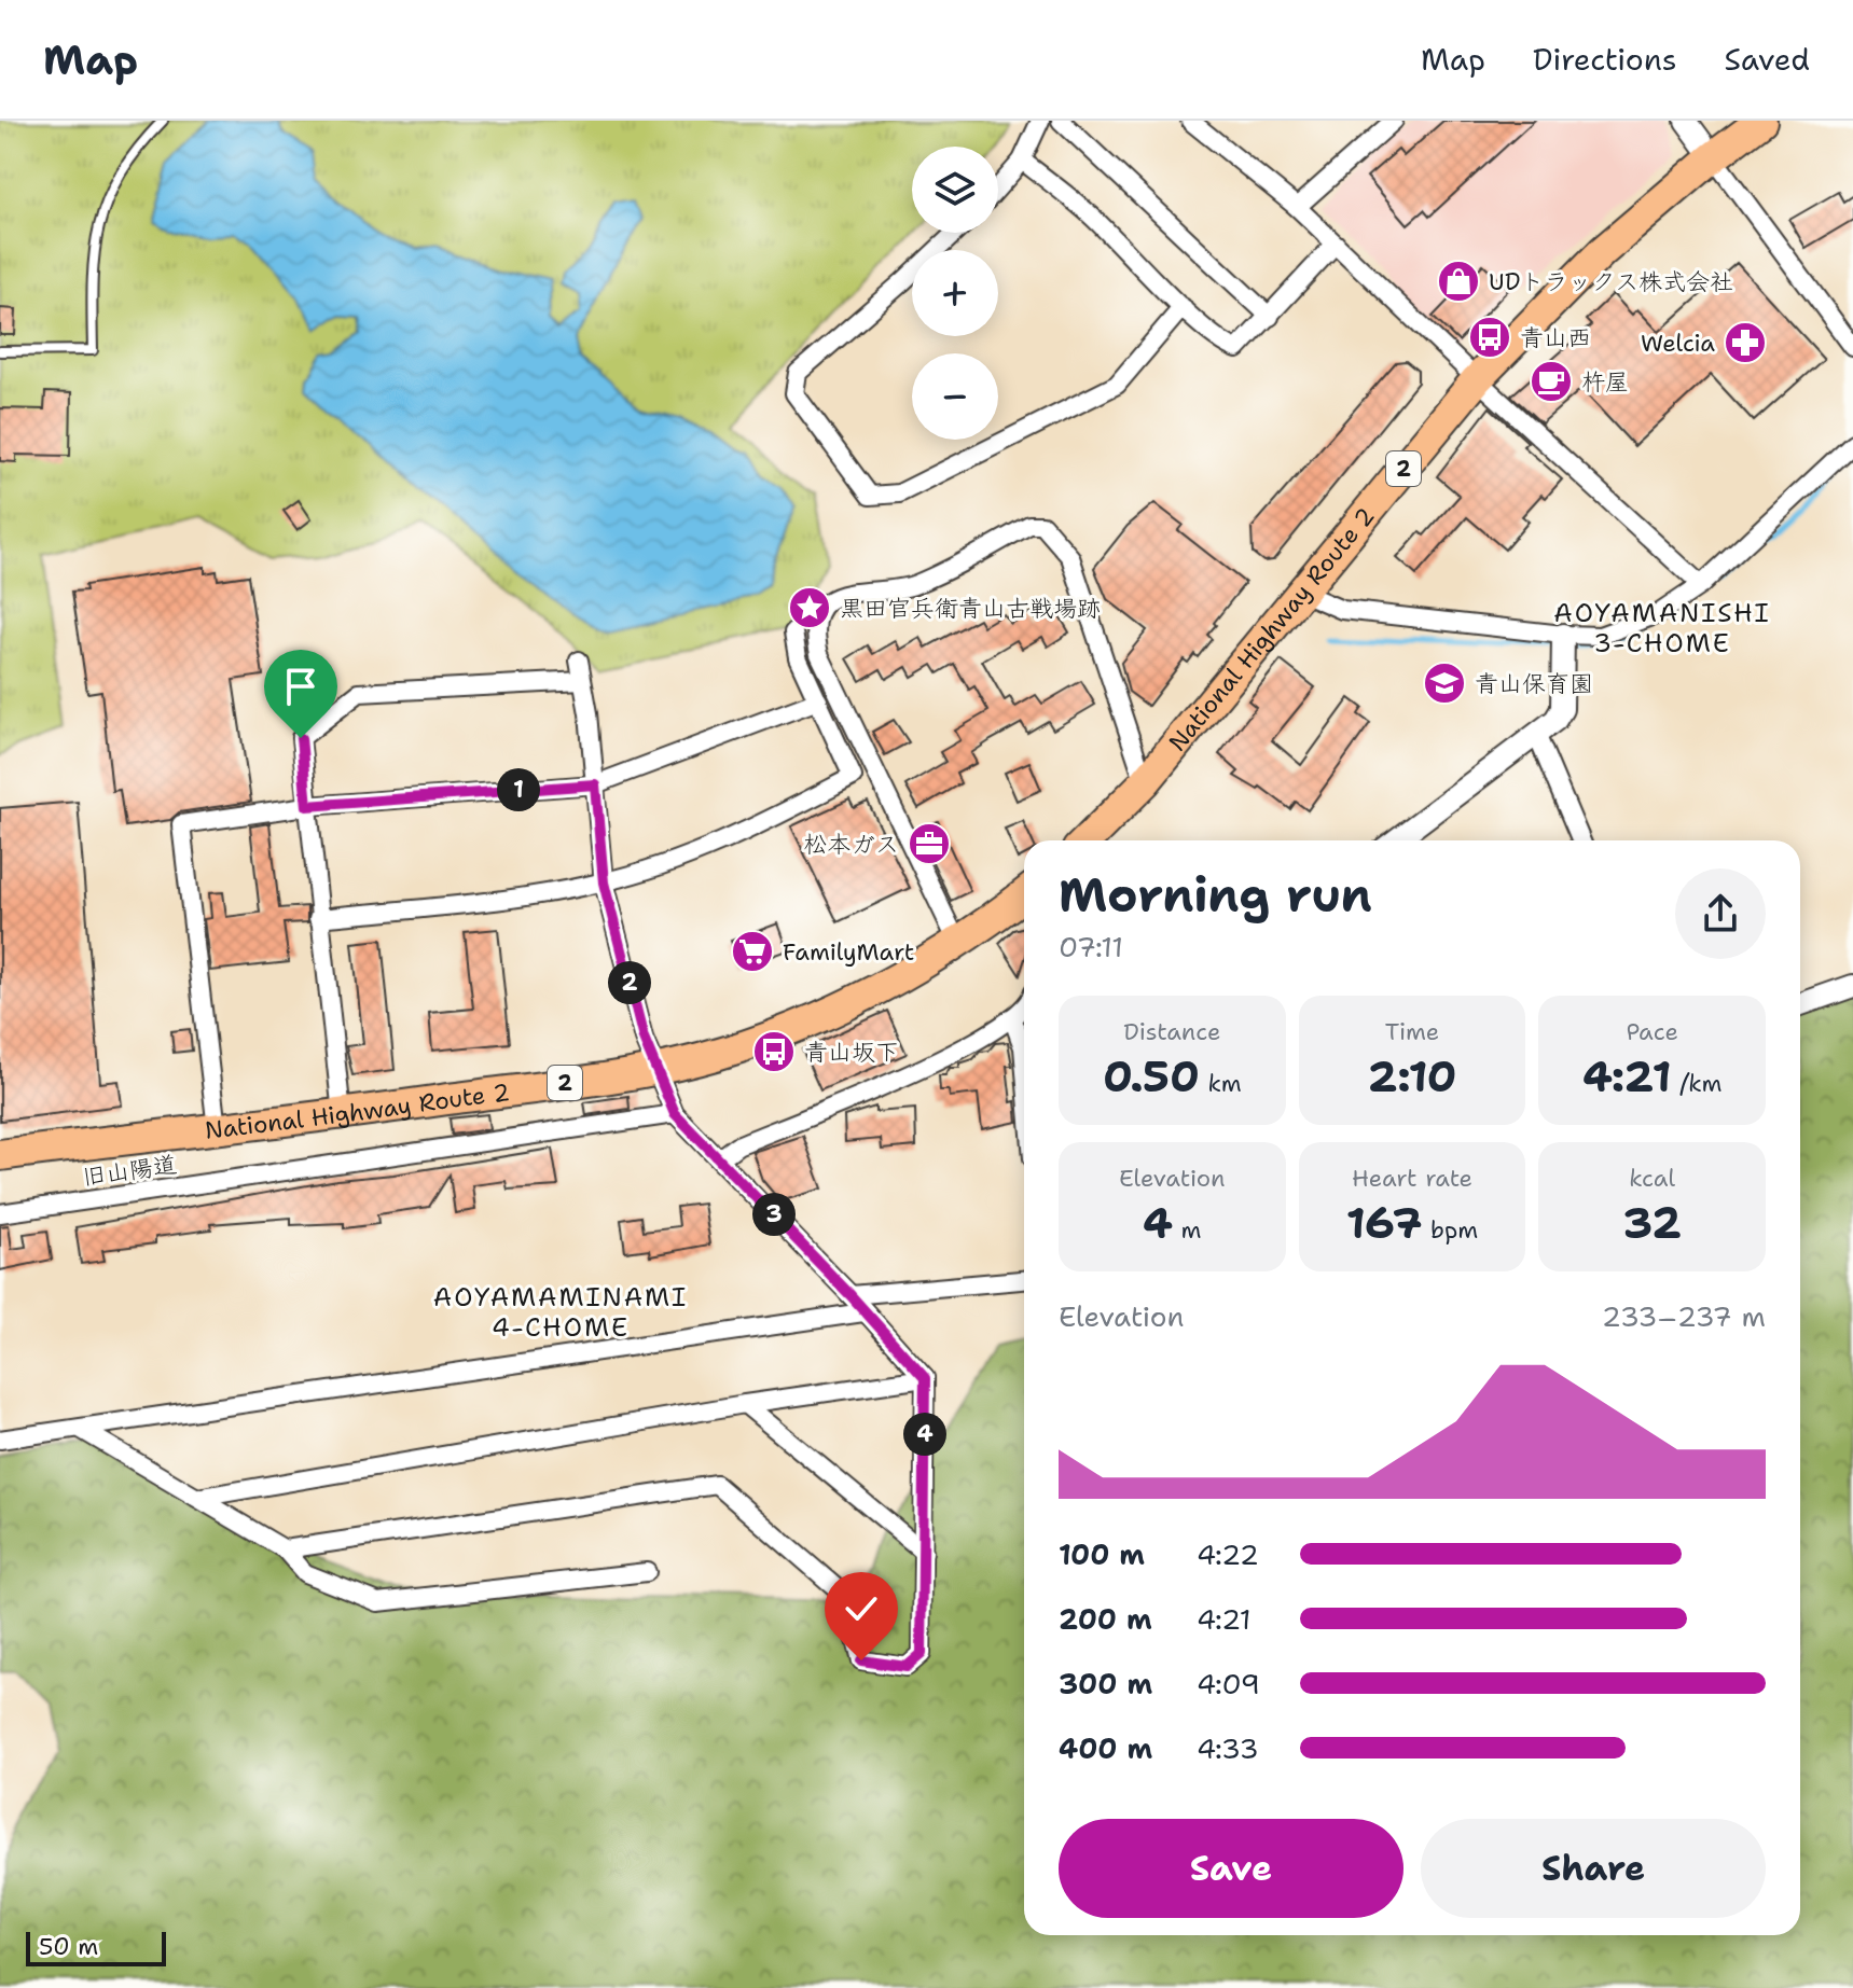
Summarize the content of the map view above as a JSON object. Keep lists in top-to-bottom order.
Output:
{
  "streets": {
    "highway": ["2", "National Highway Route 2"],
    "street": ["旧山陽道"]
  },
  "districts": ["AOYAMANISHI 3-CHOME", "AOYAMAMINAMI 4-CHOME"],
  "places": {
    "shop": ["UDトラックス株式会社"],
    "bus stop": ["青山西", "青山坂下"],
    "pharmacy": ["Welcia"],
    "cafe": ["杵屋"],
    "place": ["黒田官兵衛青山古戦場跡"],
    "school or university": ["青山保育園"],
    "office": ["松本ガス"],
    "supermarket": ["FamilyMart"]
  },
  "scale_bar": "50 m",
  "page": {
    "header": "Map",
    "nav": ["Map", "Directions", "Saved"],
    "map_buttons": ["+", "−"],
    "pins": [
      "1",
      "2",
      "3",
      "4"
    ],
    "heading": ["Morning run", "07:11"],
    "stats": [
      ["Distance", "0.50 km"],
      ["Time", "2:10"],
      ["Pace", "4:21 /km"],
      ["Elevation", "4 m"],
      ["Heart rate", "167 bpm"],
      ["kcal", "32"]
    ],
    "chart": ["Elevation", "233–237 m"],
    "list": [
      {
        "name": "100 m",
        "note": "4:22"
      },
      {
        "name": "200 m",
        "note": "4:21"
      },
      {
        "name": "300 m",
        "note": "4:09"
      },
      {
        "name": "400 m",
        "note": "4:33"
      }
    ],
    "buttons": ["Save", "Share"],
    "scale": "50 m"
  }
}
